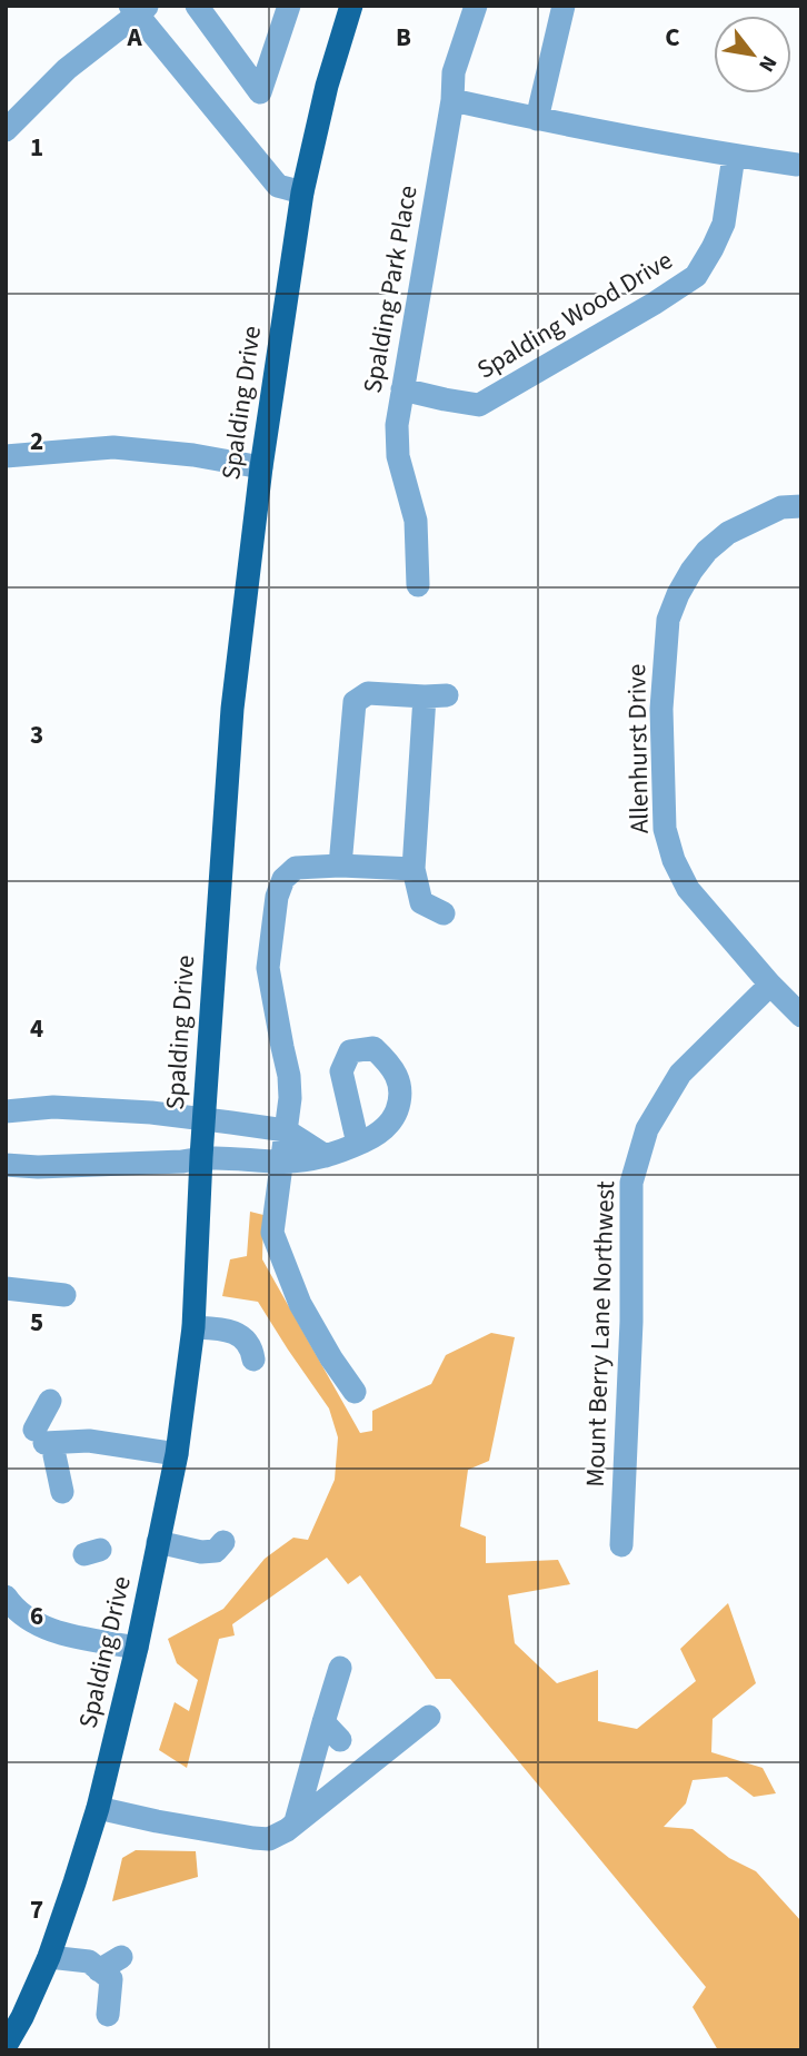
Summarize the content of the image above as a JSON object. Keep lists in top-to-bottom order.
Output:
{
  "streets": {
    "main road": ["Spalding Drive"],
    "street": [
      "Spalding Park Place",
      "Spalding Wood Drive",
      "Allenhurst Drive",
      "Mount Berry Lane Northwest"
    ]
  },
  "crossings": [
    ["Spalding Park Place", "Spalding Wood Drive"],
    ["Allenhurst Drive", "Mount Berry Lane Northwest"]
  ],
  "north": "bottom right",
  "grid": {
    "columns": ["A", "B", "C"],
    "rows": [
      "1",
      "2",
      "3",
      "4",
      "5",
      "6",
      "7"
    ]
  }
}
